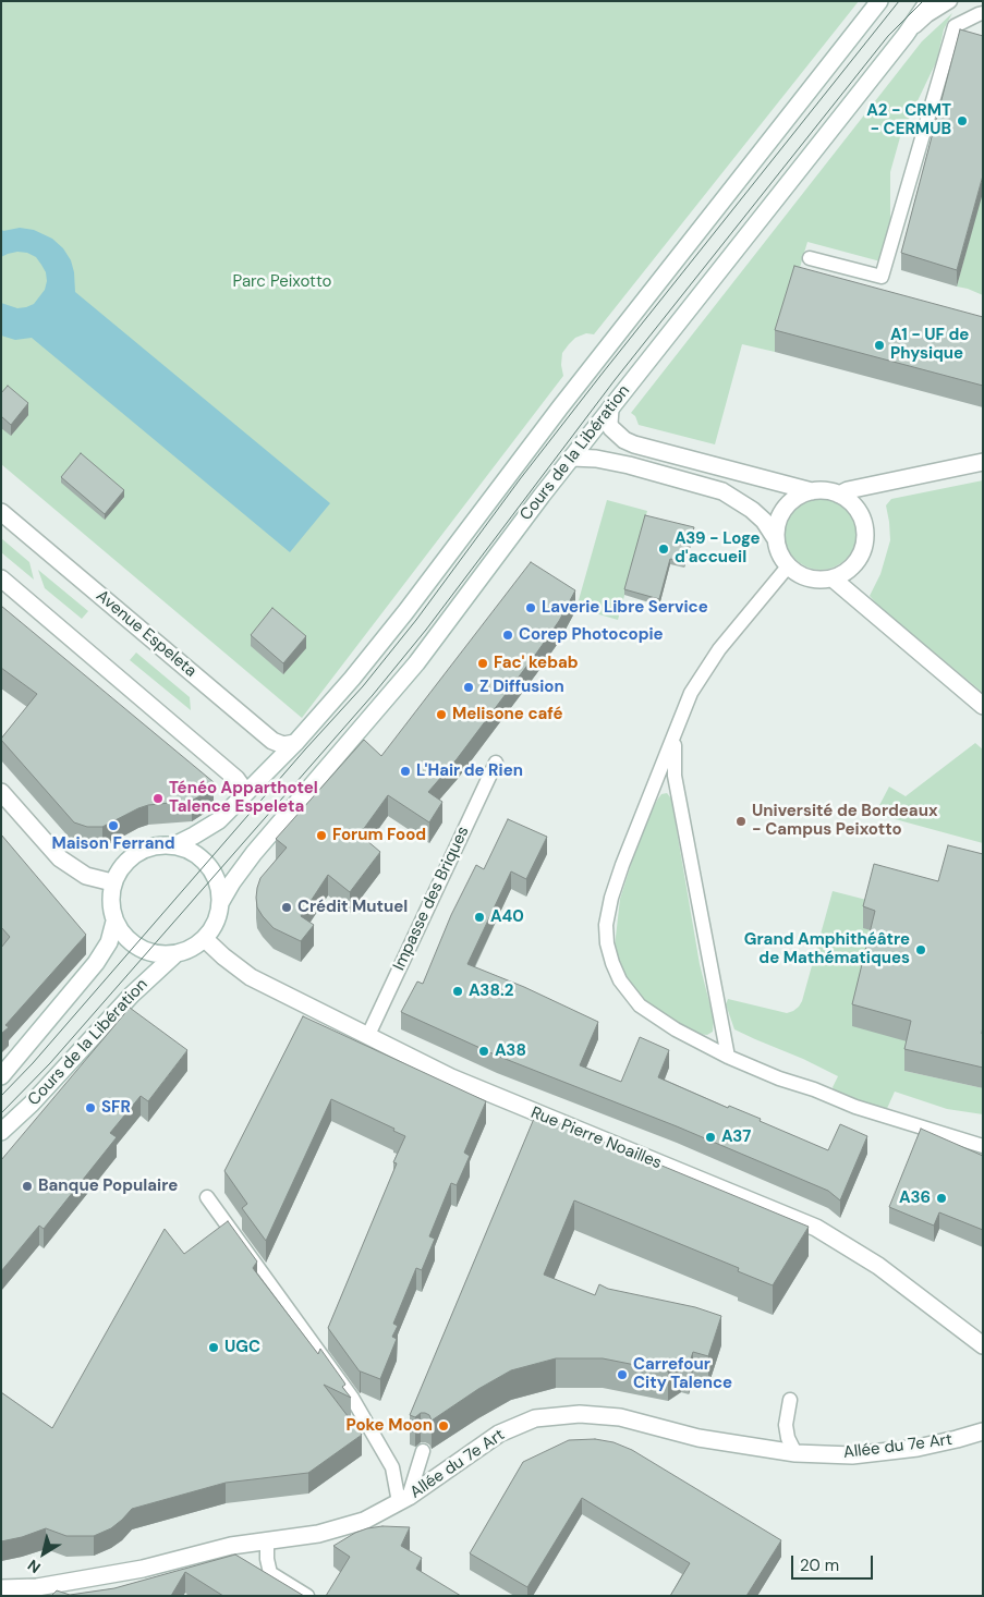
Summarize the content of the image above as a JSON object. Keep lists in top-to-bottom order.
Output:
{
  "streets": {
    "street": [
      "Cours de la Libération",
      "Avenue Espeleta",
      "Rue Pierre Noailles",
      "Allée du 7e Art"
    ],
    "lane": ["Impasse des Briques"]
  },
  "crossings": [
    ["Cours de la Libération", "Rue Pierre Noailles"],
    ["Impasse des Briques", "Rue Pierre Noailles"]
  ],
  "parks": ["Parc Peixotto"],
  "places": [
    "A2 - CRMT - CERMUB",
    "A1 - UF de Physique",
    "A39 - Loge d'accueil",
    "Laverie Libre Service",
    "Corep Photocopie",
    "Fac' kebab",
    "Z Diffusion",
    "Melisone café",
    "L'Hair de Rien",
    "Ténéo Apparthotel Talence Espeleta",
    "Université de Bordeaux - Campus Peixotto",
    "Maison Ferrand",
    "Forum Food",
    "Crédit Mutuel",
    "A40",
    "Grand Amphithéâtre de Mathématiques",
    "A38.2",
    "A38",
    "SFR",
    "A37",
    "Banque Populaire",
    "A36",
    "UGC",
    "Carrefour City Talence",
    "Poke Moon"
  ],
  "scale_bar": "20 m",
  "north": "bottom left"
}
